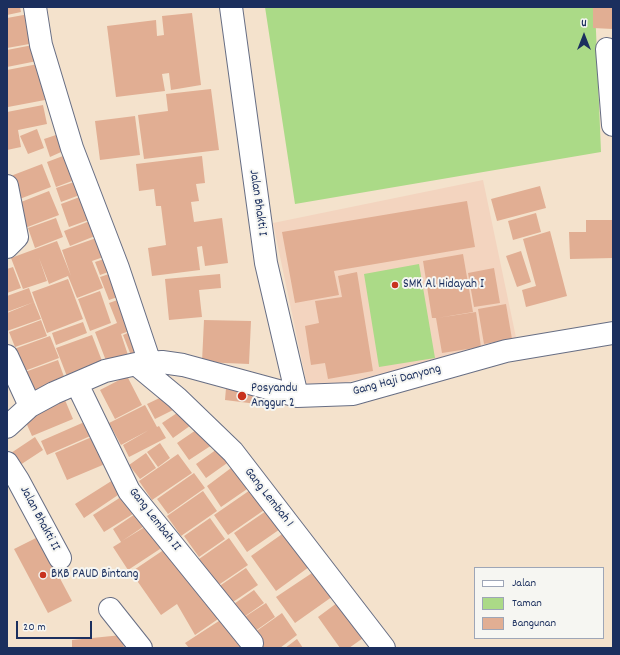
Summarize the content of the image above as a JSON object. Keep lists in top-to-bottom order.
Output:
{
  "streets": {
    "street": [
      "Jalan Bhakti I",
      "Gang Haji Danyong",
      "Gang Lembah 1",
      "Jalan Bhakti II",
      "Gang Lembah II"
    ]
  },
  "crossings": [
    ["Jalan Bhakti I", "Gang Haji Danyong"],
    ["Gang Haji Danyong", "Gang Lembah 1"],
    ["Gang Haji Danyong", "Gang Lembah II"]
  ],
  "places": ["SMK Al Hidayah I", "Posyandu Anggur 2", "BKB PAUD Bintang"],
  "legend": ["Jalan", "Taman", "Bangunan"],
  "scale_bar": "20 m",
  "north": "top"
}
